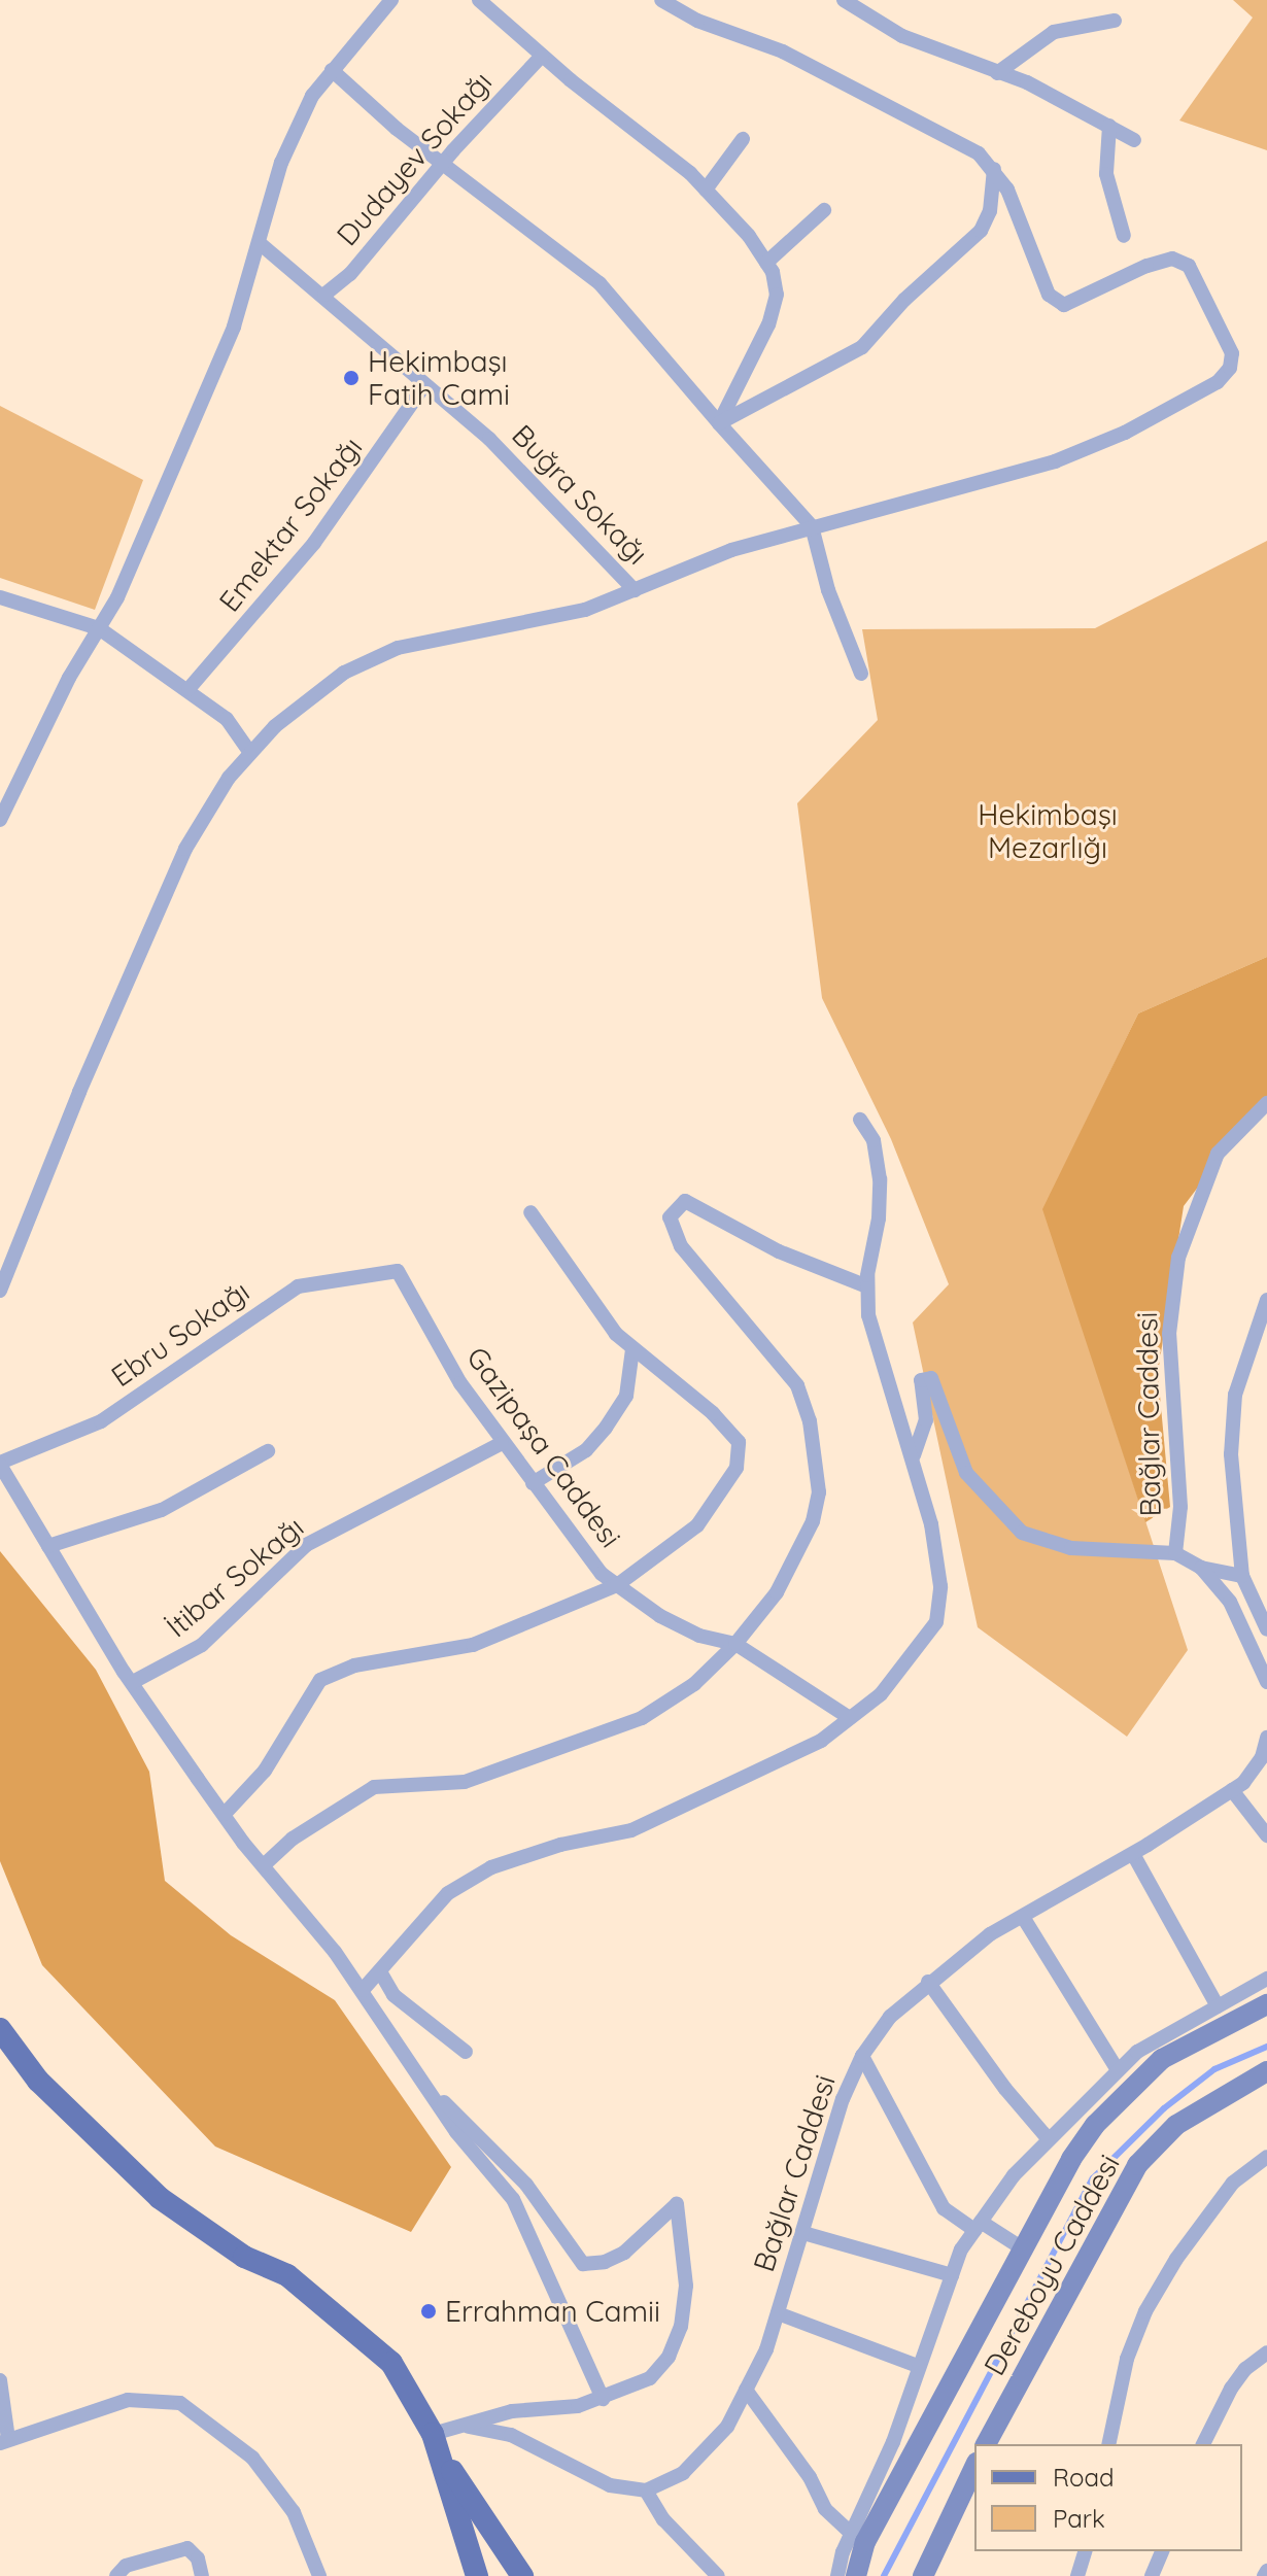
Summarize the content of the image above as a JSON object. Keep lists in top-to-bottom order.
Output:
{
  "streets": {
    "main road": ["Dereboyu Caddesi"],
    "street": [
      "Dudayev Sokağı",
      "Buğra Sokağı",
      "Emektar Sokağı",
      "Ebru Sokağı",
      "Bağlar Caddesi",
      "Gazipaşa Caddesi",
      "İtibar Sokağı"
    ]
  },
  "crossings": [
    ["Dudayev Sokağı", "Buğra Sokağı"],
    ["Buğra Sokağı", "Emektar Sokağı"],
    ["Ebru Sokağı", "Gazipaşa Caddesi"],
    ["Gazipaşa Caddesi", "İtibar Sokağı"]
  ],
  "parks": ["Hekimbaşı Mezarlığı"],
  "places": ["Hekimbaşı Fatih Cami", "Errahman Camii"],
  "legend": ["Road", "Park"]
}
